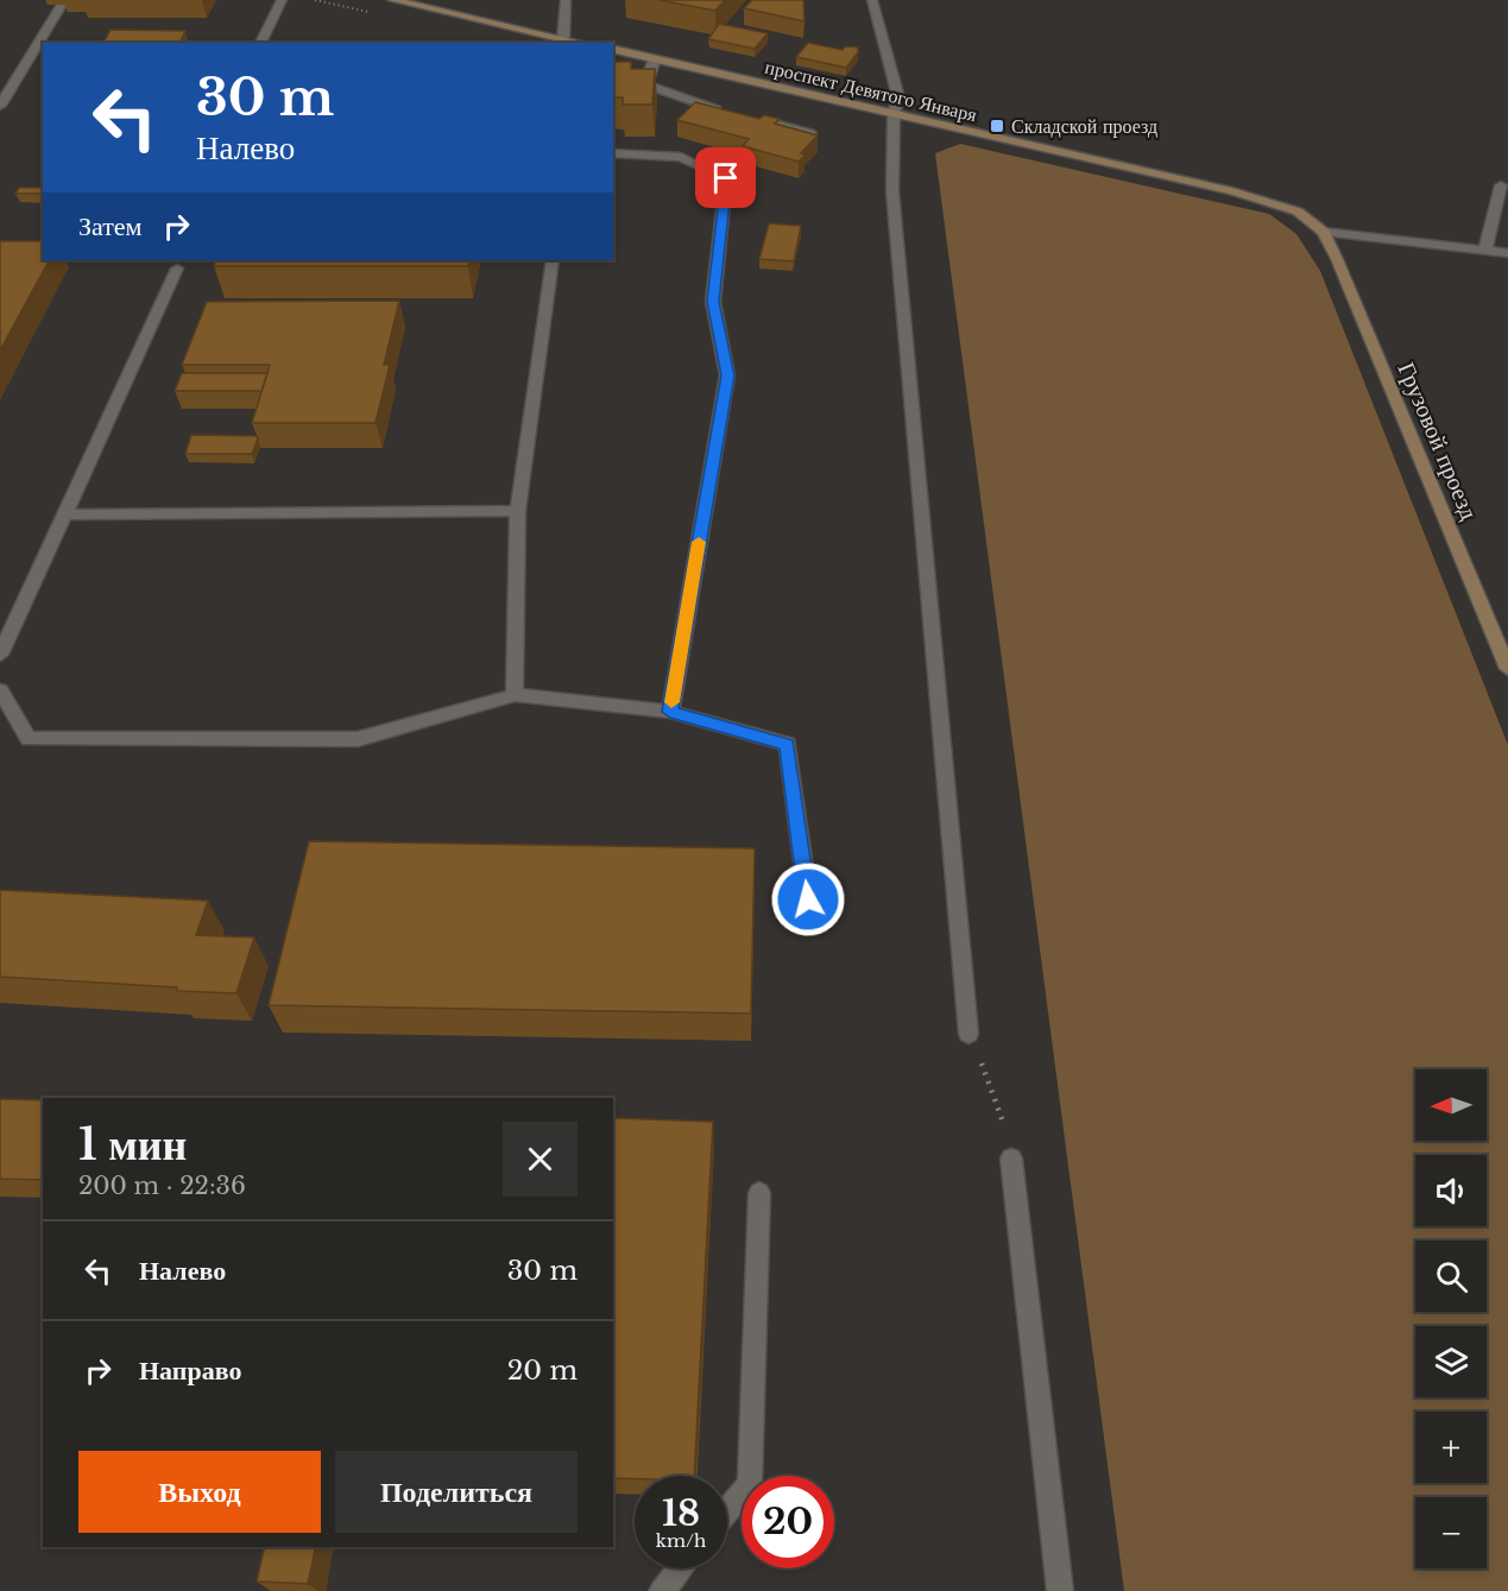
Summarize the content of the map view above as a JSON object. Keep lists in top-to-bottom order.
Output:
{
  "streets": {
    "street": ["проспект Девятого Января", "Грузовой проезд"]
  },
  "crossings": [
    ["проспект Девятого Января", "Грузовой проезд"]
  ],
  "places": {
    "transit": ["Складской проезд"]
  },
  "north": "left",
  "page": {
    "turn": ["30 m", "Налево"],
    "then": "Затем",
    "map_buttons": ["+", "−"],
    "heading": ["1 мин", "200 m · 22:36"],
    "list": [
      {
        "name": "Налево",
        "value": "30 m"
      },
      {
        "name": "Направо",
        "value": "20 m"
      }
    ],
    "buttons": ["Выход", "Поделиться"],
    "speed": "18 km/h",
    "limit": "20"
  }
}
